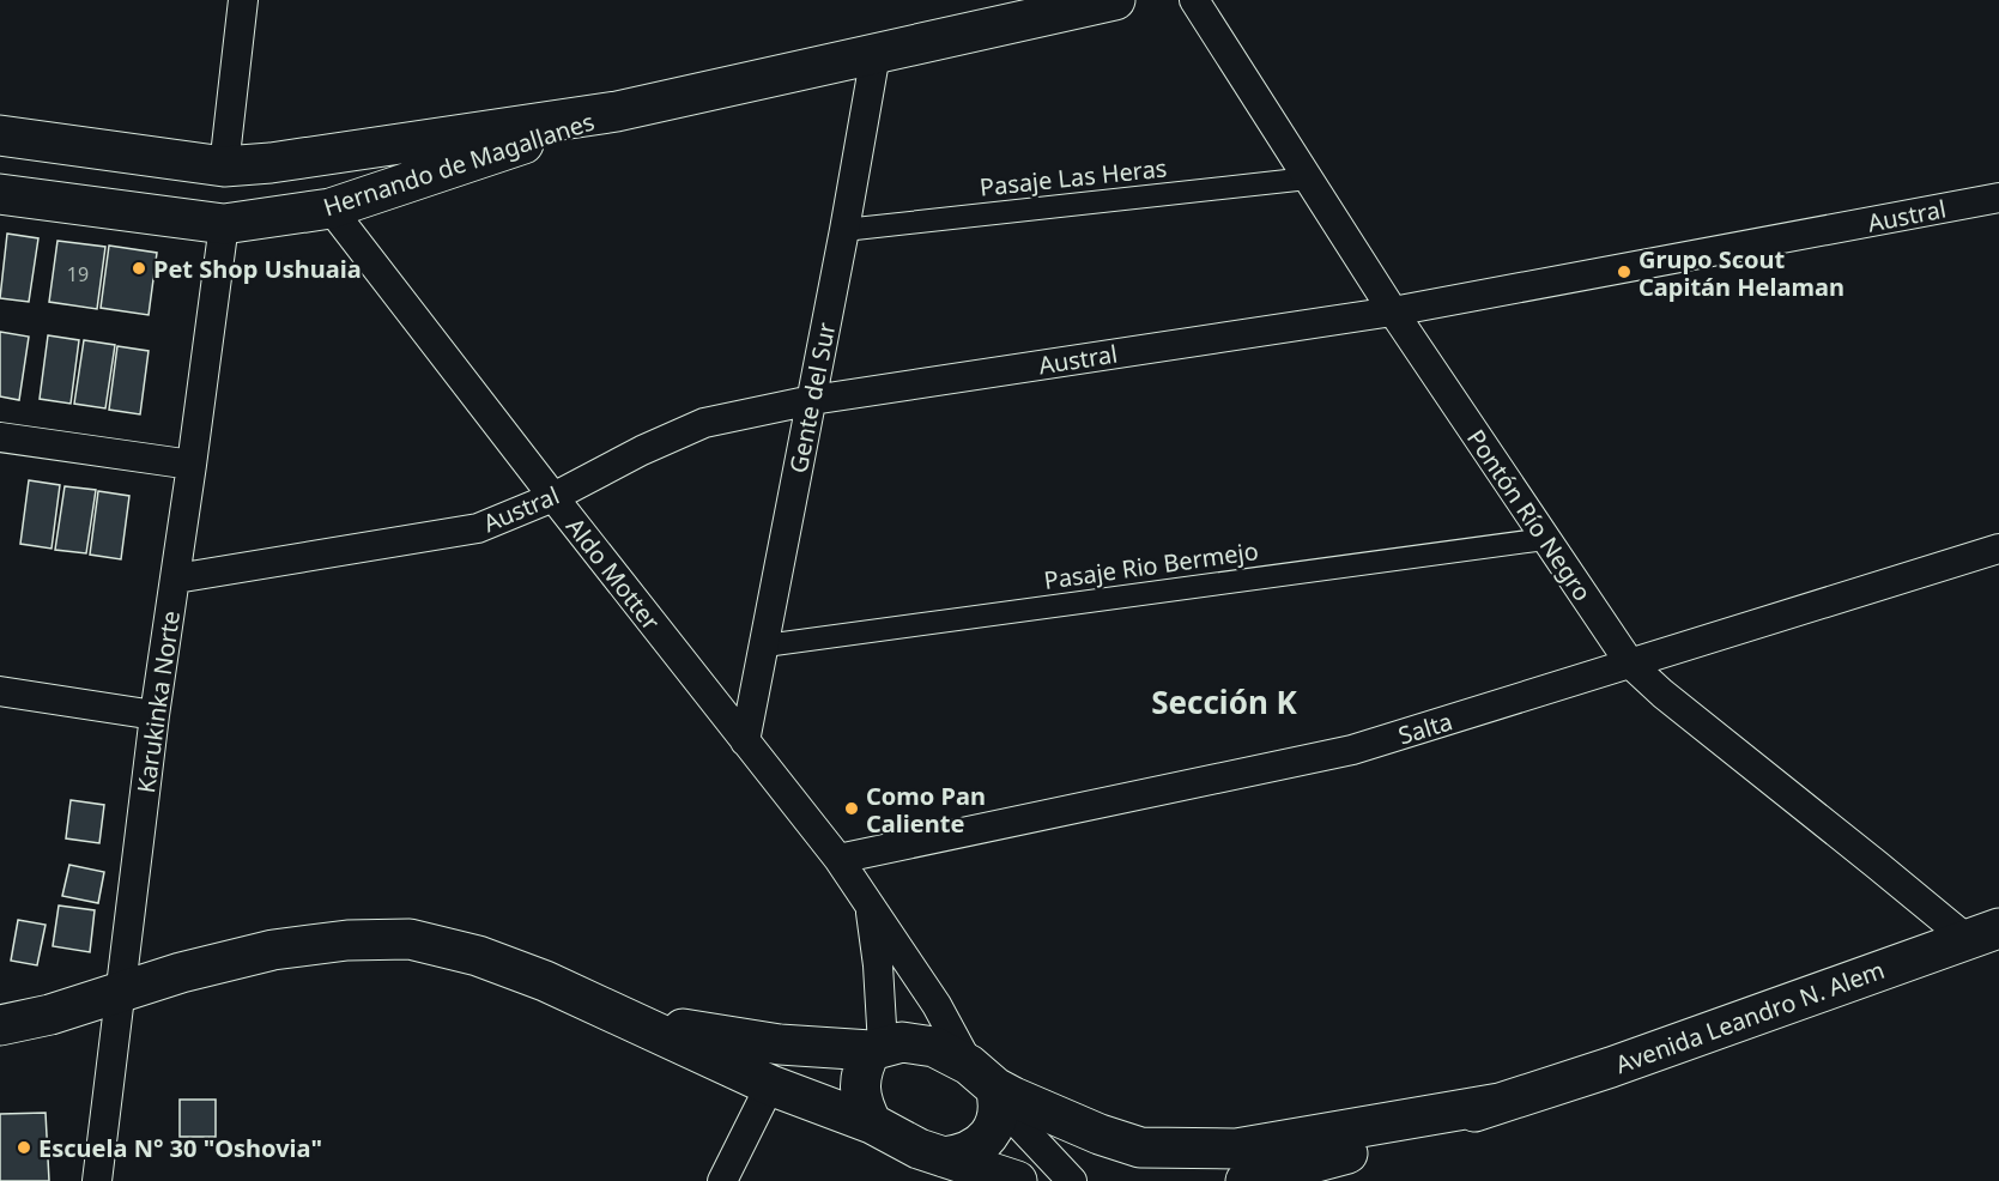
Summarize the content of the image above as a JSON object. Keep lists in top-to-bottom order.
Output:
{
  "streets": {
    "main road": ["Hernando de Magallanes", "Avenida Leandro N. Alem"],
    "street": [
      "Pasaje Las Heras",
      "Austral",
      "Gente del Sur",
      "Pontón Río Negro",
      "Pasaje Rio Bermejo",
      "Aldo Motter",
      "Karukinka Norte",
      "Salta"
    ]
  },
  "crossings": [
    ["Hernando de Magallanes", "Gente del Sur"],
    ["Hernando de Magallanes", "Aldo Motter"],
    ["Hernando de Magallanes", "Karukinka Norte"],
    ["Pasaje Las Heras", "Gente del Sur"],
    ["Pasaje Las Heras", "Pontón Río Negro"],
    ["Austral", "Gente del Sur"],
    ["Austral", "Pontón Río Negro"],
    ["Austral", "Aldo Motter"],
    ["Austral", "Karukinka Norte"],
    ["Gente del Sur", "Pasaje Rio Bermejo"],
    ["Gente del Sur", "Aldo Motter"],
    ["Pontón Río Negro", "Pasaje Rio Bermejo"],
    ["Pontón Río Negro", "Salta"],
    ["Pontón Río Negro", "Avenida Leandro N. Alem"],
    ["Aldo Motter", "Salta"],
    ["Aldo Motter", "Avenida Leandro N. Alem"],
    ["Karukinka Norte", "Avenida Leandro N. Alem"]
  ],
  "districts": ["Sección K"],
  "places": [
    "Pet Shop Ushuaia",
    "Grupo Scout Capitán Helaman",
    "Como Pan Caliente",
    "Escuela N° 30 \"Oshovia\""
  ],
  "house_numbers": ["19"]
}
